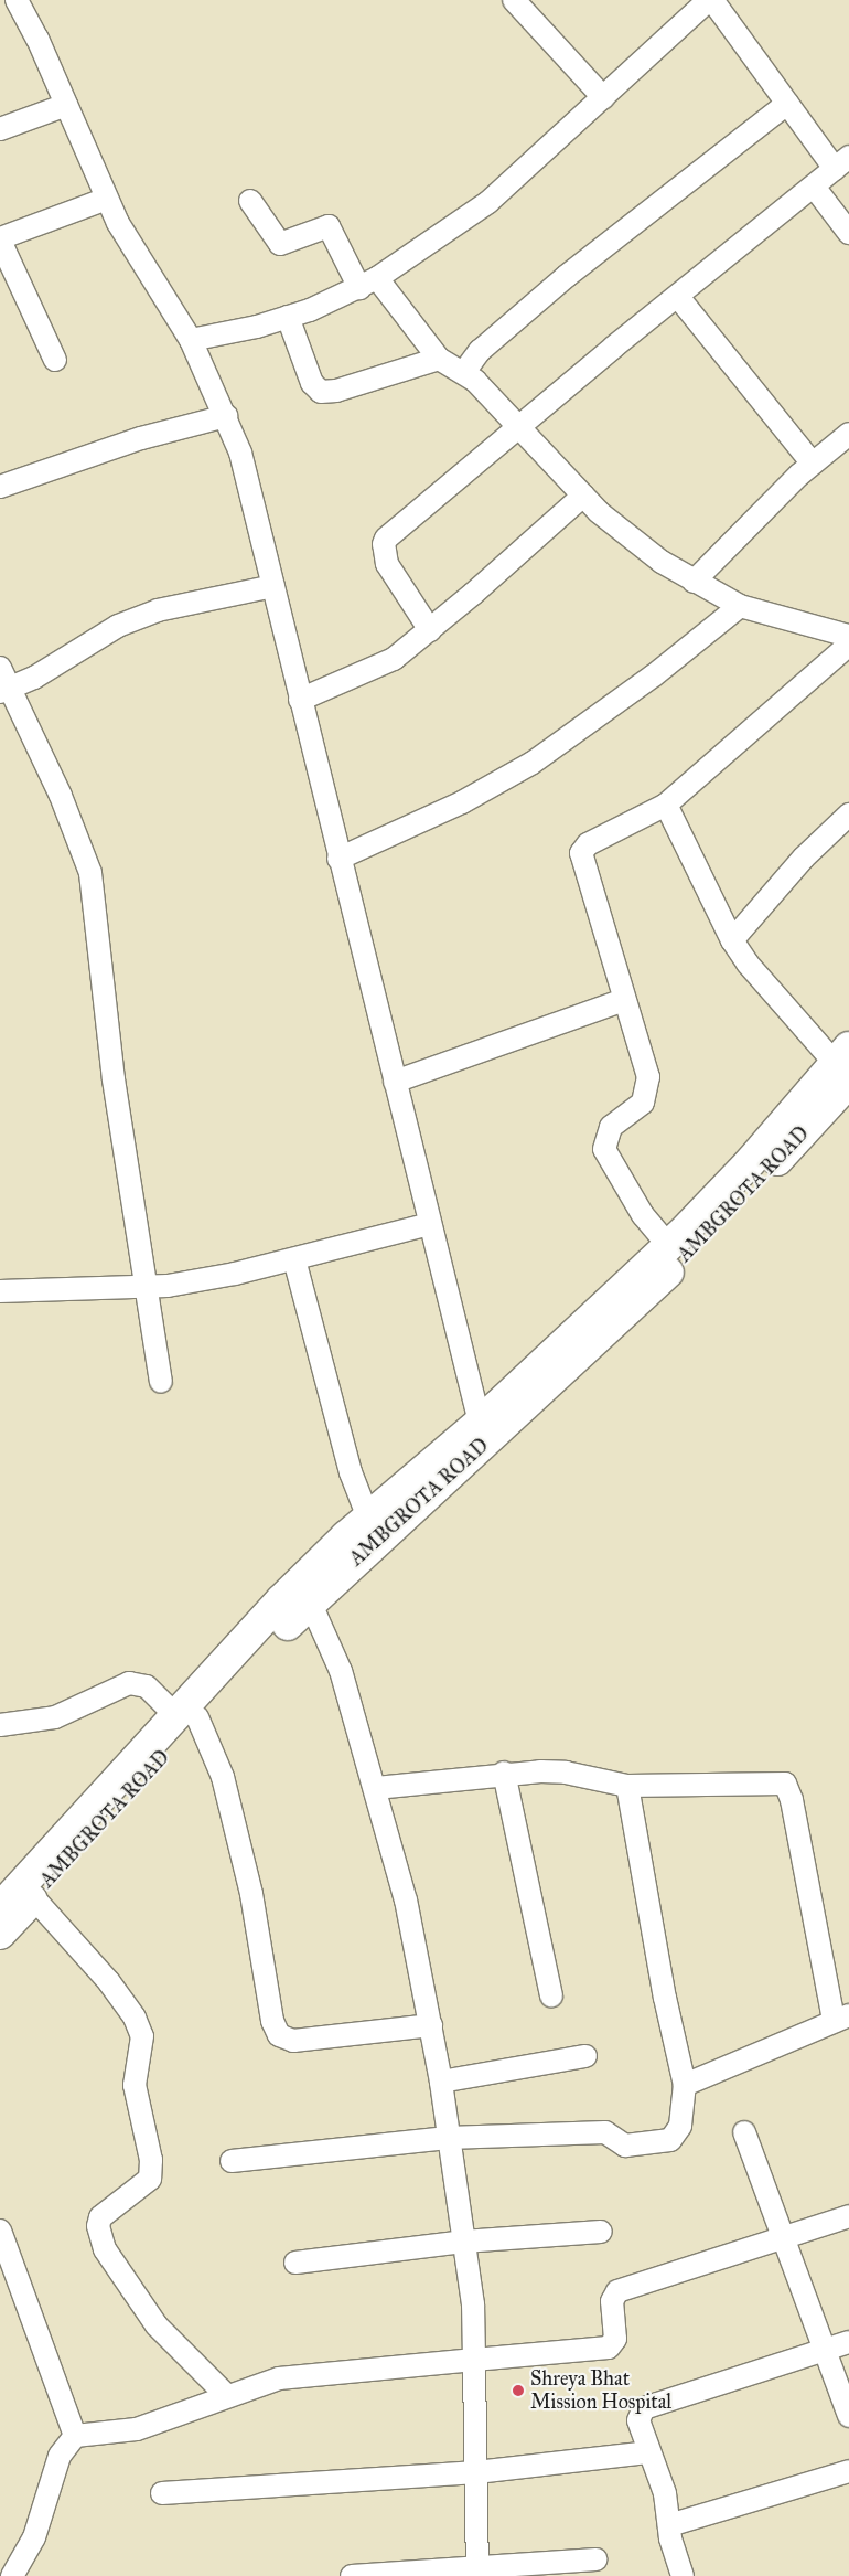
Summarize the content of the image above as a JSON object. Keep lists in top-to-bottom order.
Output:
{
  "streets": {
    "main road": ["AMBGROTA ROAD"]
  },
  "places": ["Shreya Bhat Mission Hospital"]
}
